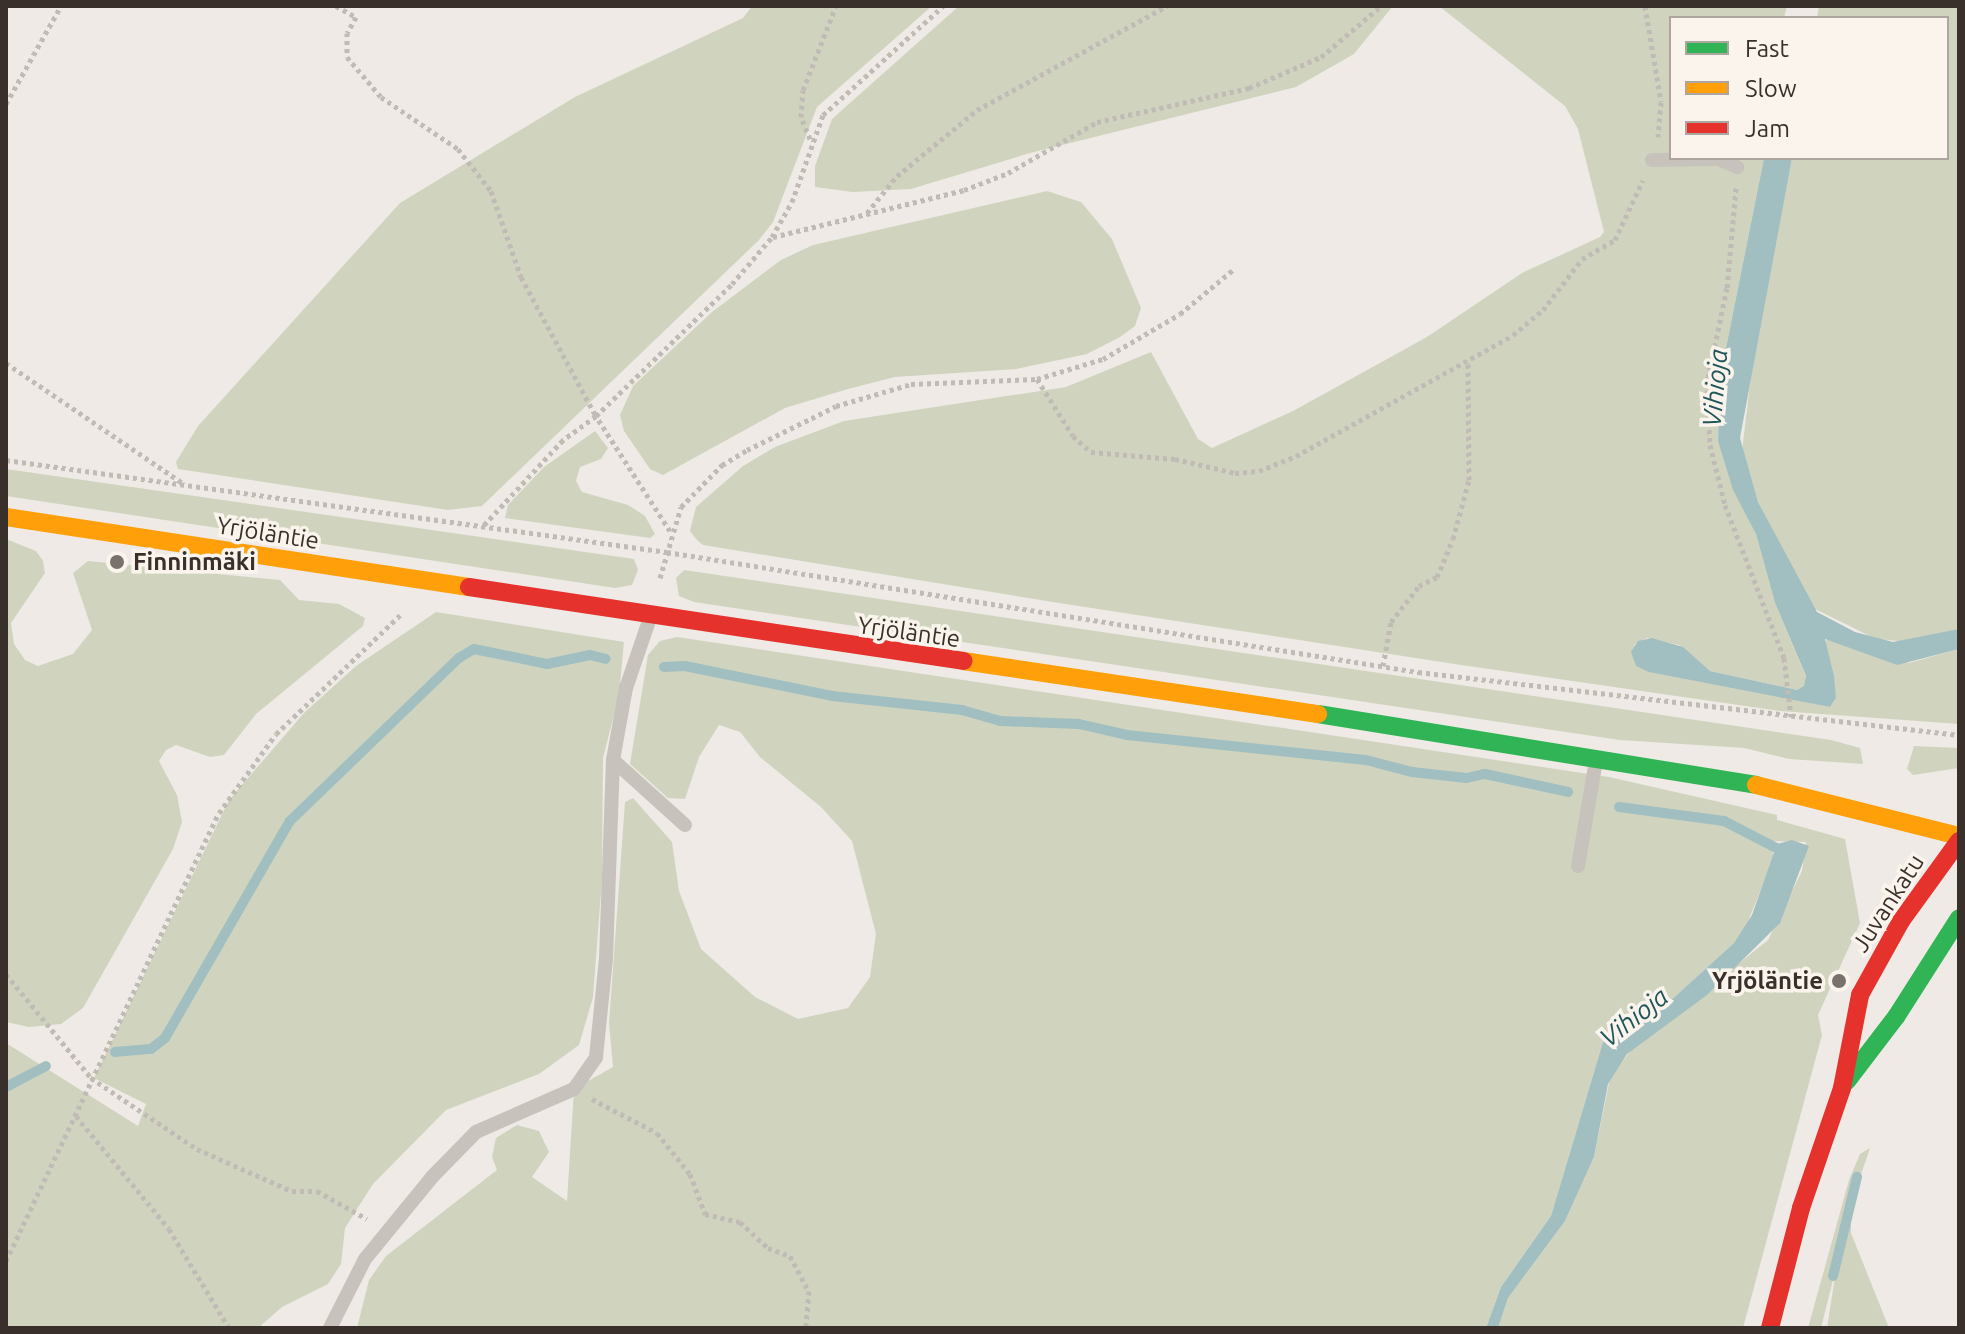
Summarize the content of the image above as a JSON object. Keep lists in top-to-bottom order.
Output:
{
  "streets": {
    "main road": ["Yrjöläntie", "Juvankatu"]
  },
  "crossings": [
    ["Yrjöläntie", "Juvankatu"]
  ],
  "water": ["Vihioja"],
  "places": ["Finninmäki", "Yrjöläntie"],
  "legend": ["Fast", "Slow", "Jam"]
}
